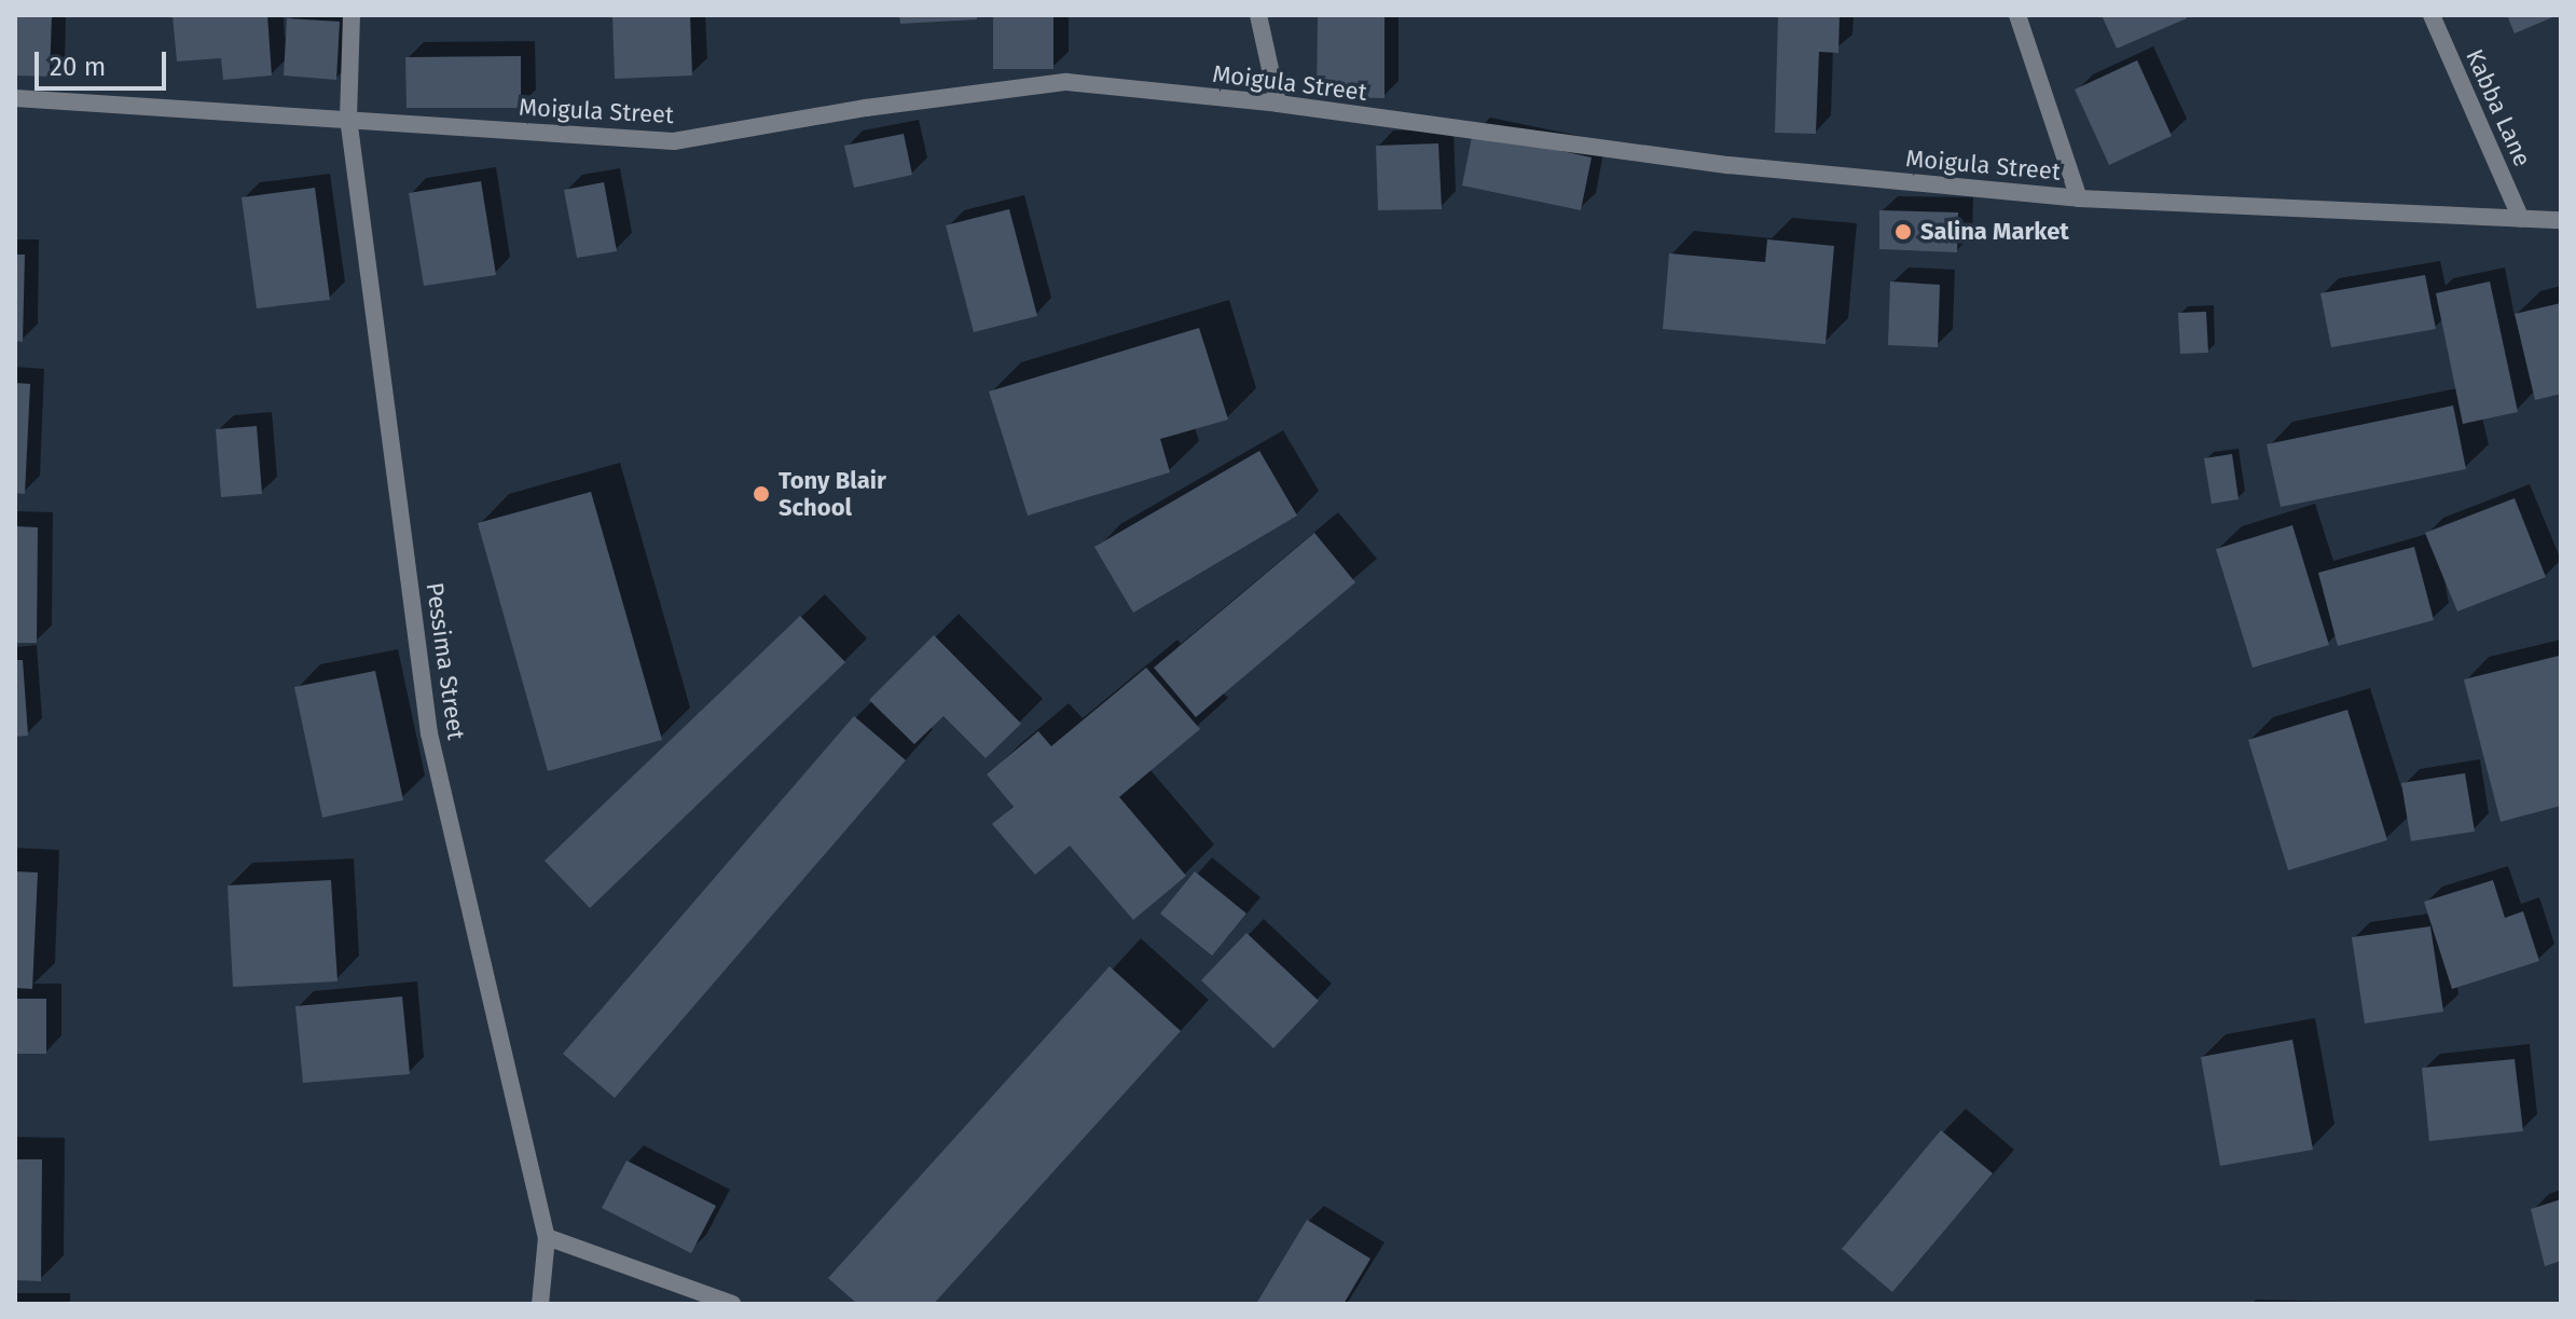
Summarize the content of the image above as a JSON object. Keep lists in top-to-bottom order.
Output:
{
  "streets": {
    "street": ["Moigula Street", "Kabba Lane", "Pessima Street"]
  },
  "crossings": [
    ["Moigula Street", "Kabba Lane"],
    ["Moigula Street", "Pessima Street"]
  ],
  "places": ["Salina Market", "Tony Blair School"],
  "scale_bar": "20 m"
}
